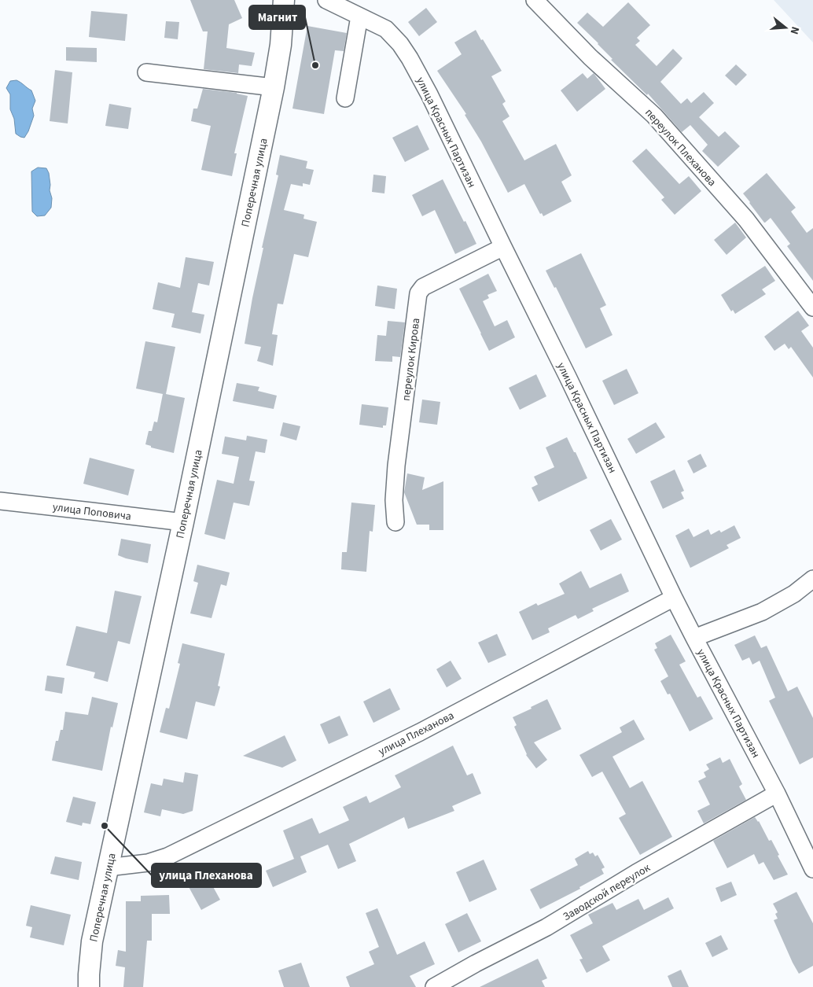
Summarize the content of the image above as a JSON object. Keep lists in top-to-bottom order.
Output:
{
  "streets": {
    "main road": ["Поперечная улица"],
    "street": [
      "улица Красных Партизан",
      "переулок Плеханова",
      "переулок Кирова",
      "улица Поповича",
      "улица Плеханова",
      "Заводской переулок"
    ]
  },
  "crossings": [
    ["улица Красных Партизан", "переулок Кирова"],
    ["улица Красных Партизан", "улица Плеханова"],
    ["улица Красных Партизан", "Заводской переулок"],
    ["Поперечная улица", "улица Поповича"],
    ["Поперечная улица", "улица Плеханова"]
  ],
  "places": ["Магнит", "улица Плеханова"],
  "north": "right"
}
